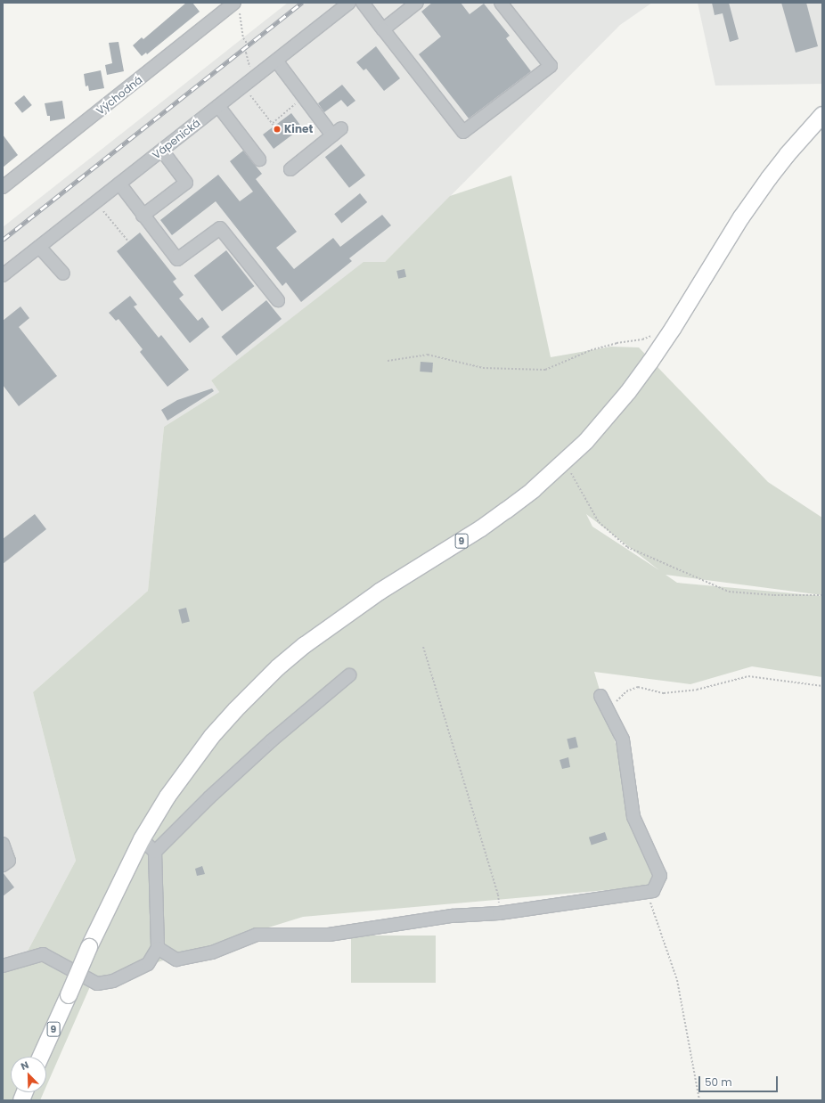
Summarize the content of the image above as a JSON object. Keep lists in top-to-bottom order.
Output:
{
  "streets": {
    "main road": ["9"],
    "street": ["Východná", "Vápenická"]
  },
  "places": ["Kinet"],
  "scale_bar": "50 m",
  "north": "top left"
}
